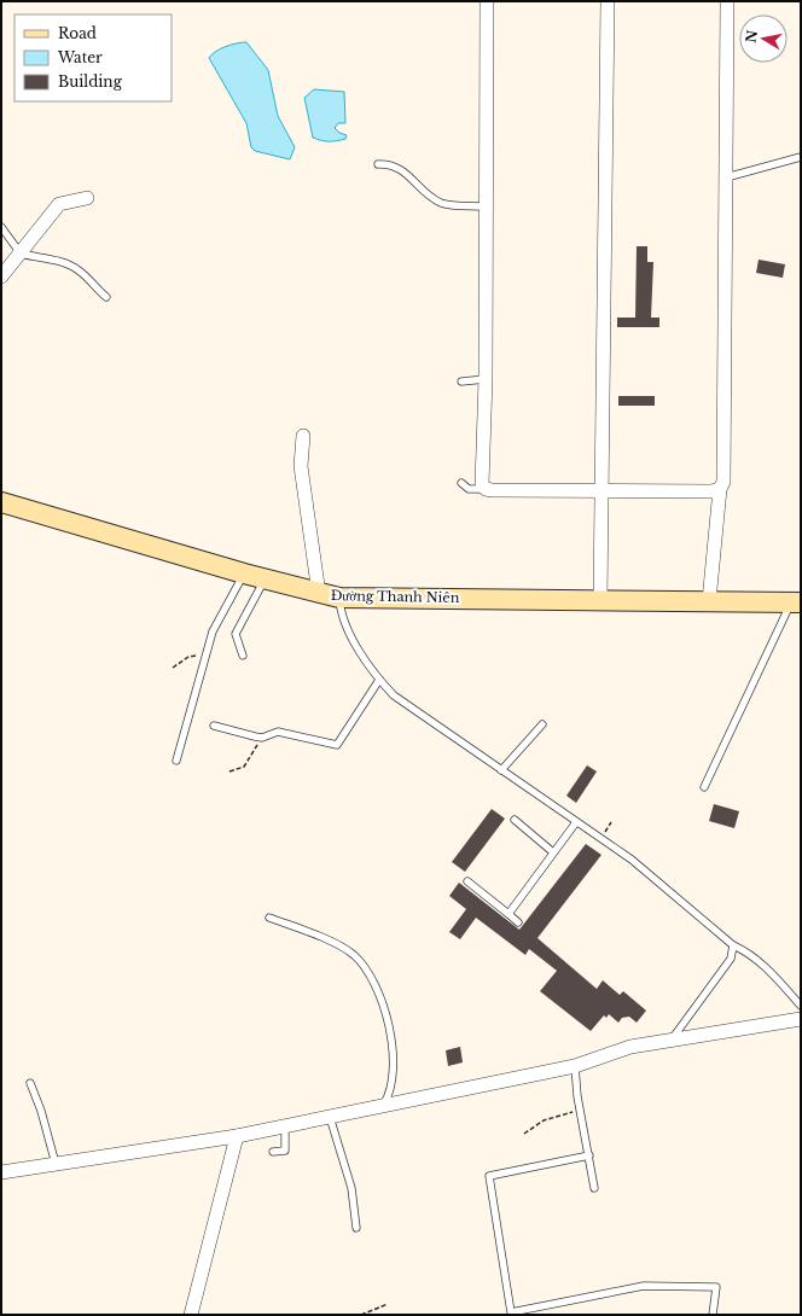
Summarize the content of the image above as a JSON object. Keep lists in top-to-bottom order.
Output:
{
  "streets": {
    "main road": ["Đường Thanh Niên"]
  },
  "legend": ["Road", "Water", "Building"],
  "north": "left"
}
